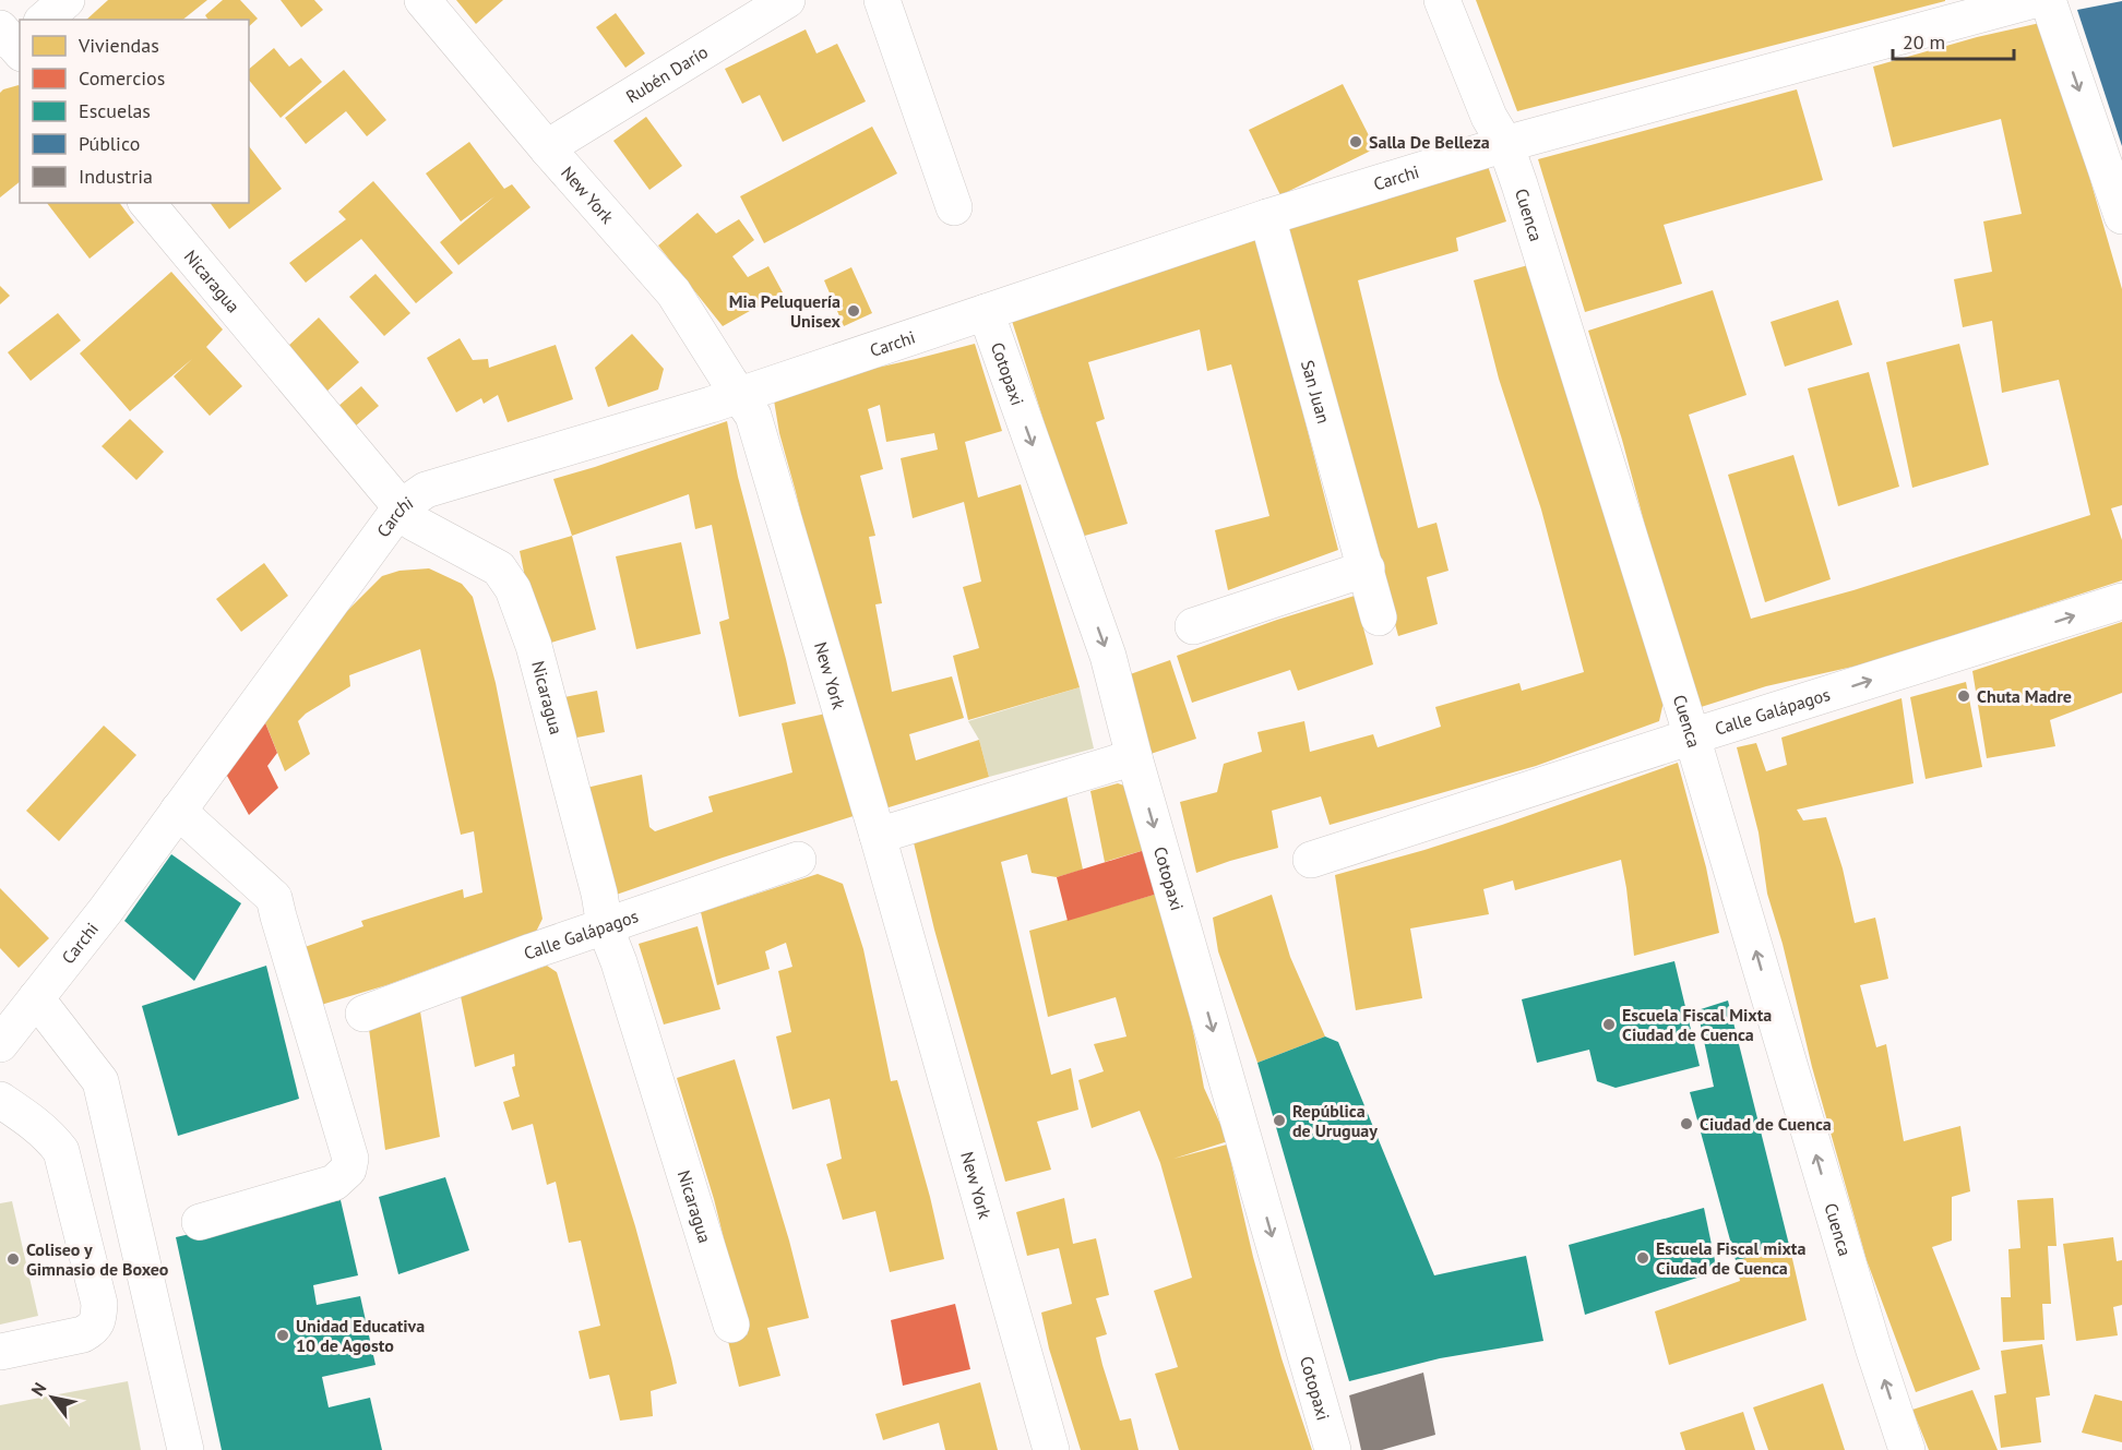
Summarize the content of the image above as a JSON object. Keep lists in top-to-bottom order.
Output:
{
  "streets": {
    "street": [
      "Rubén Darío",
      "Carchi",
      "New York",
      "Cuenca",
      "Nicaragua",
      "Cotopaxi",
      "San Juan",
      "Calle Galápagos"
    ]
  },
  "crossings": [
    ["Rubén Darío", "New York"],
    ["Carchi", "New York"],
    ["Carchi", "Cuenca"],
    ["Carchi", "Nicaragua"],
    ["Carchi", "Cotopaxi"],
    ["Carchi", "San Juan"],
    ["Cuenca", "Calle Galápagos"],
    ["Nicaragua", "Calle Galápagos"]
  ],
  "one_way": ["Cuenca", "Cotopaxi"],
  "places": [
    "Salla De Belleza",
    "Mia Peluquería Unisex",
    "Chuta Madre",
    "Escuela Fiscal Mixta Ciudad de Cuenca",
    "República de Uruguay",
    "Ciudad de Cuenca",
    "Escuela Fiscal mixta Ciudad de Cuenca",
    "Coliseo y Gimnasio de Boxeo",
    "Unidad Educativa 10 de Agosto"
  ],
  "legend": [
    "Viviendas",
    "Comercios",
    "Escuelas",
    "Público",
    "Industria"
  ],
  "scale_bar": "20 m",
  "north": "top left"
}
